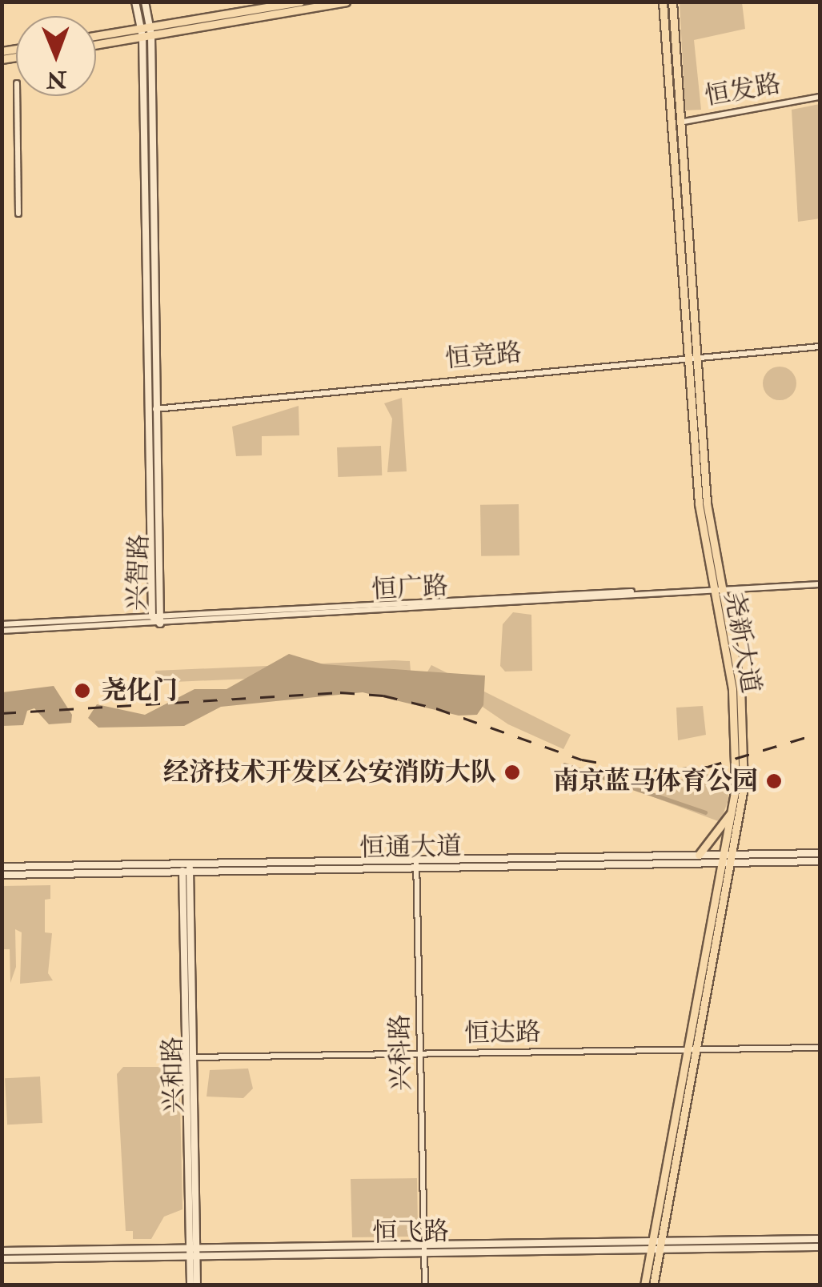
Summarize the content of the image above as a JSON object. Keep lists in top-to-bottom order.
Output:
{
  "streets": {
    "main road": [
      "兴智路",
      "尧新大道",
      "恒通大道",
      "兴和路",
      "恒飞路"
    ],
    "street": [
      "恒发路",
      "恒竞路",
      "恒广路",
      "恒达路",
      "兴科路"
    ]
  },
  "crossings": [
    ["恒发路", "尧新大道"],
    ["恒竞路", "兴智路"],
    ["恒竞路", "尧新大道"],
    ["兴智路", "恒广路"],
    ["恒广路", "尧新大道"],
    ["尧新大道", "恒通大道"],
    ["尧新大道", "恒达路"],
    ["尧新大道", "恒飞路"],
    ["恒通大道", "兴科路"],
    ["恒通大道", "兴和路"],
    ["恒达路", "兴科路"],
    ["恒达路", "兴和路"],
    ["兴科路", "恒飞路"],
    ["兴和路", "恒飞路"]
  ],
  "places": ["尧化门", "经济技术开发区公安消防大队", "南京蓝马体育公园"],
  "north": "bottom"
}
